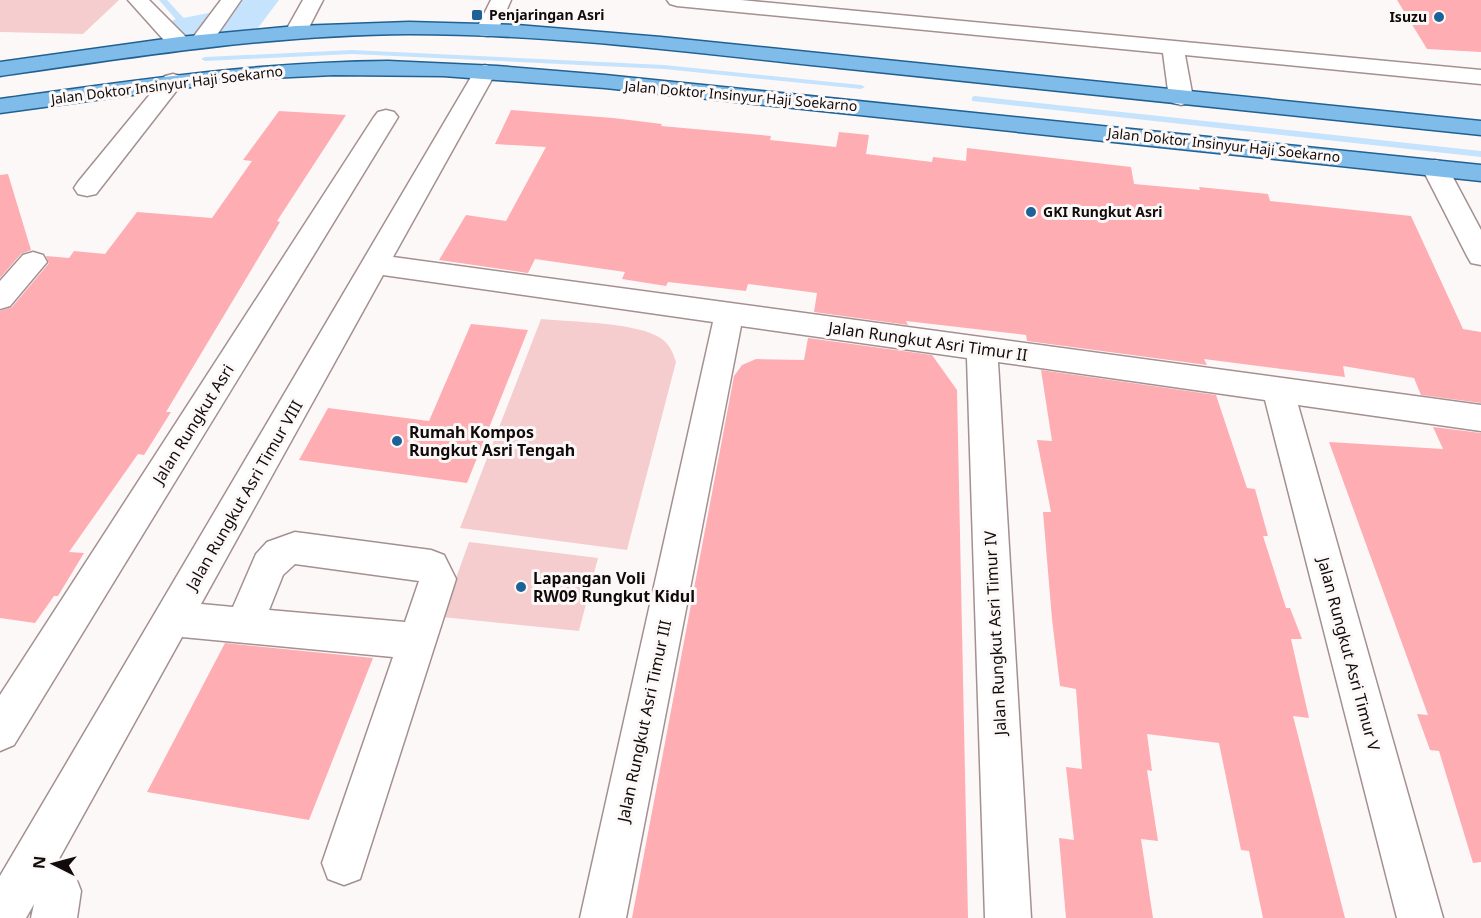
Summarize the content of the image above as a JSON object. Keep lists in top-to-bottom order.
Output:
{
  "streets": {
    "main road": ["Jalan Doktor Insinyur Haji Soekarno"],
    "street": [
      "Jalan Rungkut Asri Timur II",
      "Jalan Rungkut Asri",
      "Jalan Rungkut Asri Timur VIII",
      "Jalan Rungkut Asri Timur IV",
      "Jalan Rungkut Asri Timur V",
      "Jalan Rungkut Asri Timur III"
    ]
  },
  "crossings": [
    ["Jalan Doktor Insinyur Haji Soekarno", "Jalan Rungkut Asri Timur VIII"],
    ["Jalan Rungkut Asri Timur II", "Jalan Rungkut Asri Timur VIII"],
    ["Jalan Rungkut Asri Timur II", "Jalan Rungkut Asri Timur IV"],
    ["Jalan Rungkut Asri Timur II", "Jalan Rungkut Asri Timur V"],
    ["Jalan Rungkut Asri Timur II", "Jalan Rungkut Asri Timur III"]
  ],
  "places": {
    "transit": ["Penjaringan Asri"],
    "other": [
      "Isuzu",
      "GKI Rungkut Asri",
      "Rumah Kompos Rungkut Asri Tengah",
      "Lapangan Voli RW09 Rungkut Kidul"
    ]
  },
  "north": "left"
}
